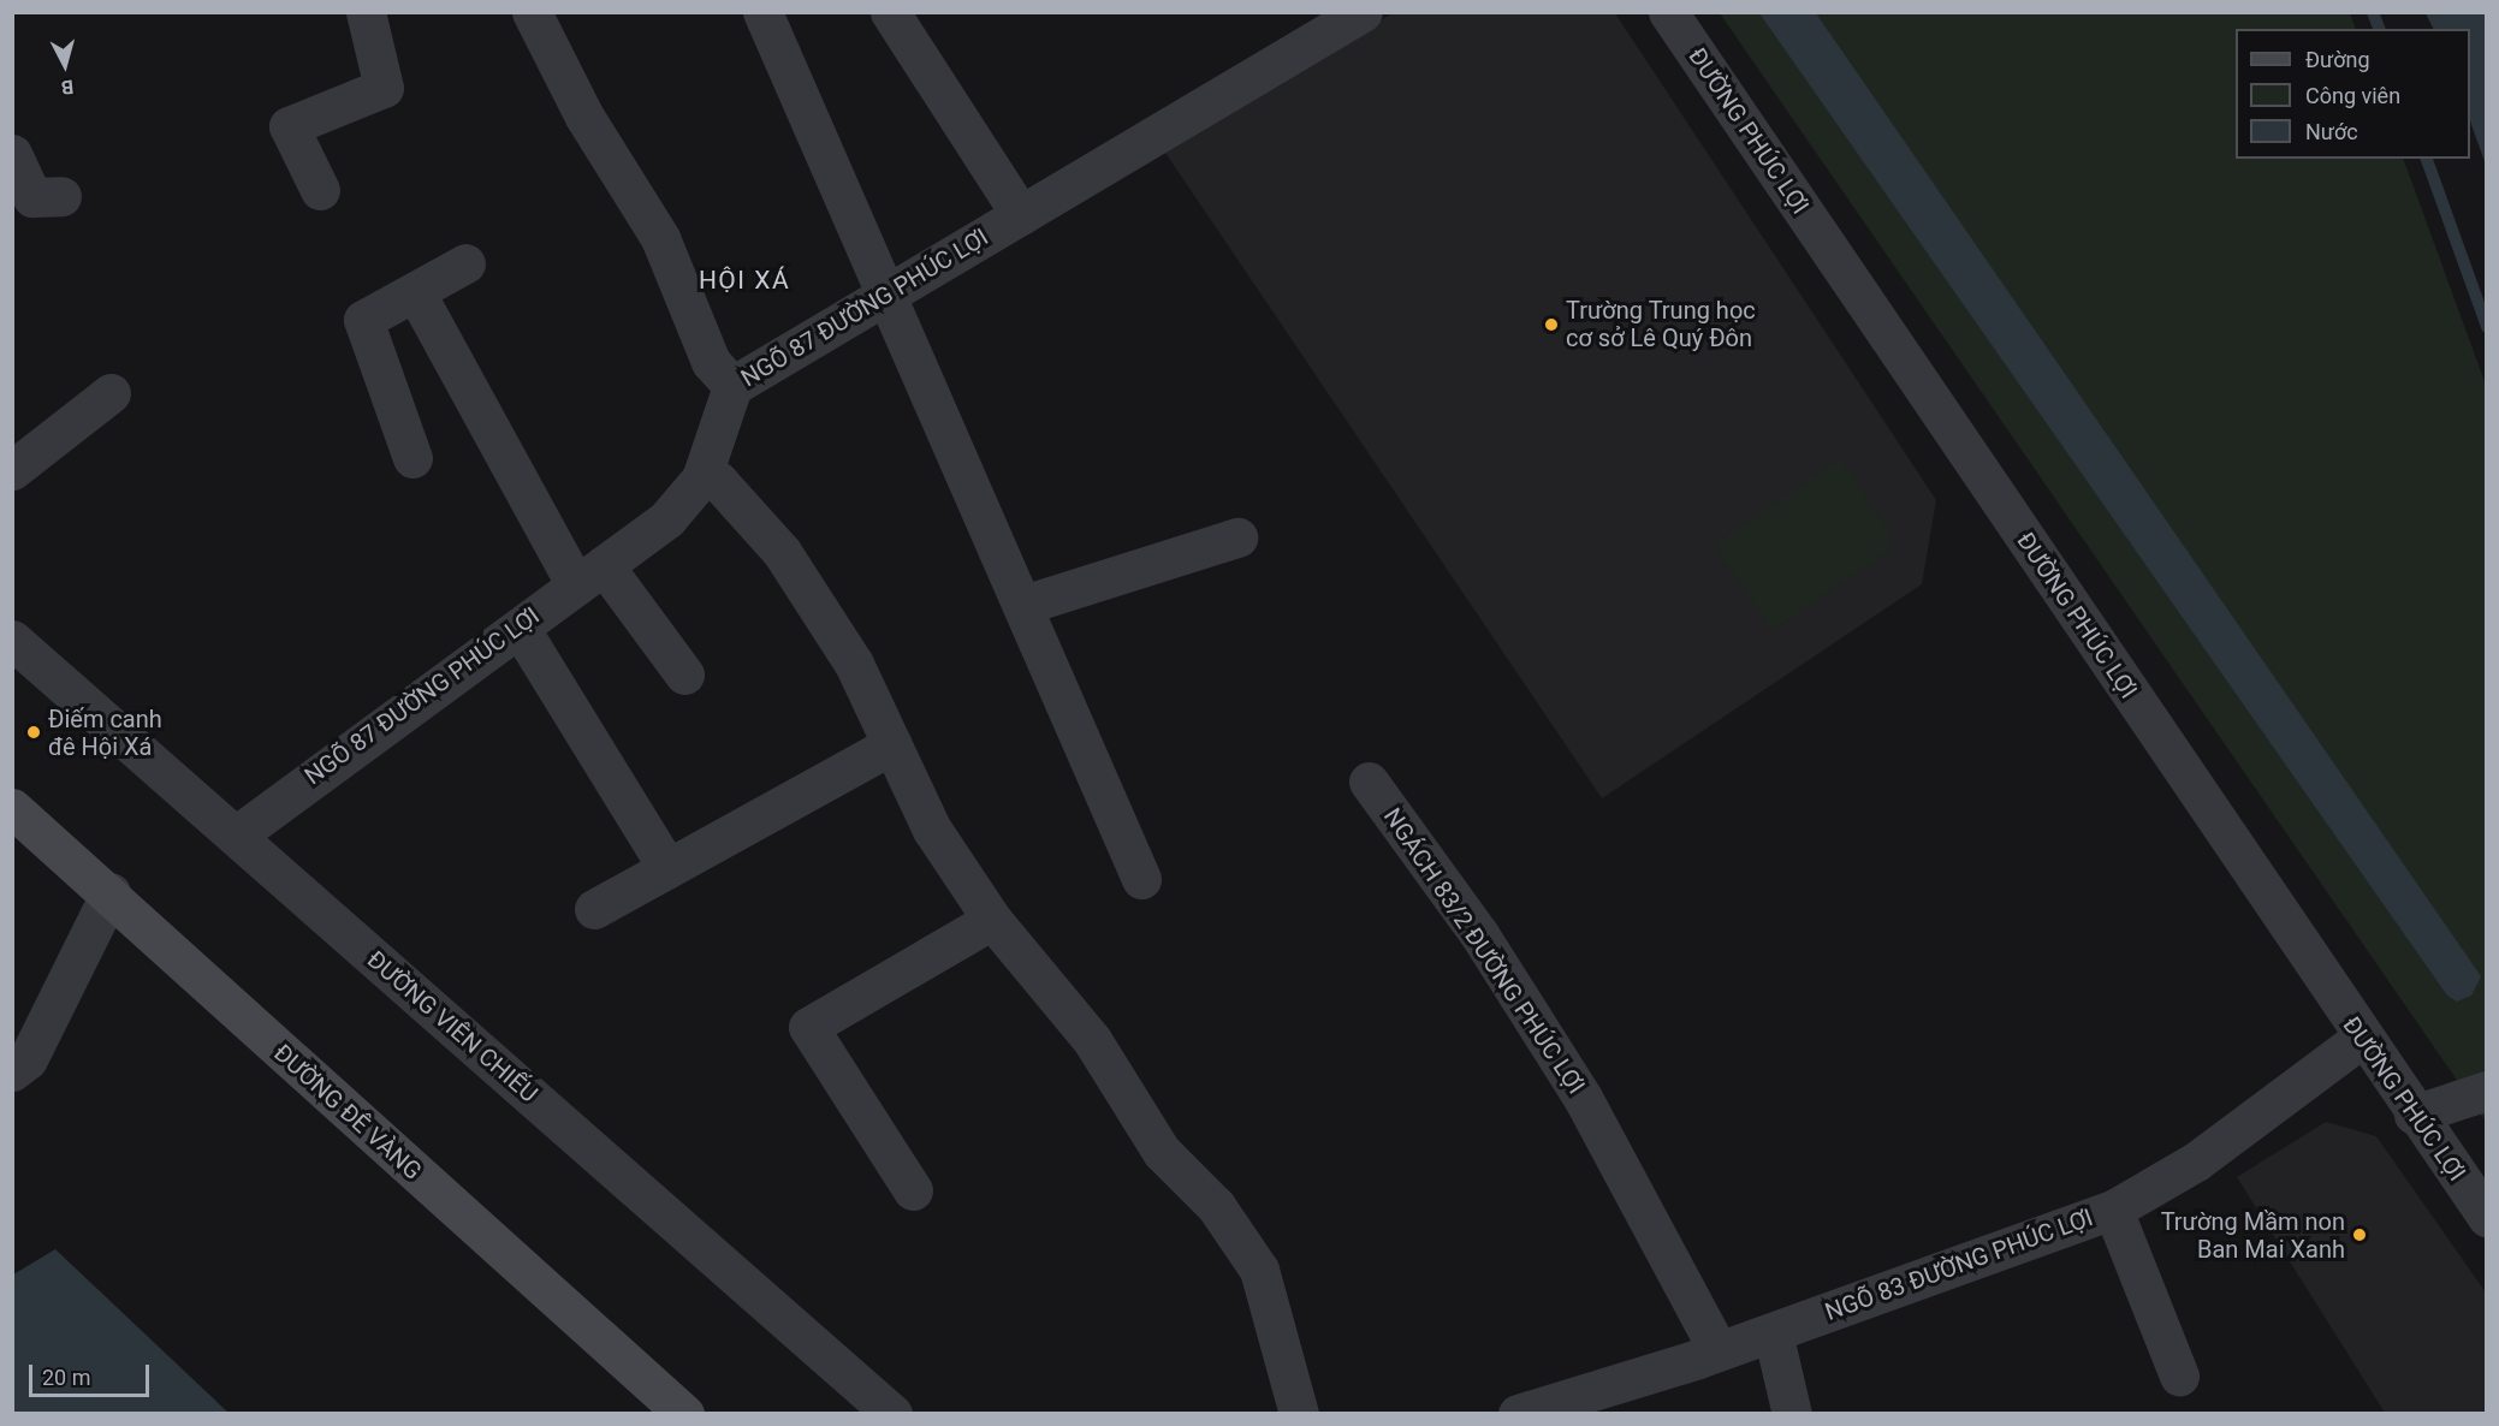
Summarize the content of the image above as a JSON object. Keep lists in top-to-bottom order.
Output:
{
  "streets": {
    "main road": ["ĐƯỜNG ĐÊ VÀNG"],
    "street": [
      "ĐƯỜNG PHÚC LỢI",
      "NGÕ 87 ĐƯỜNG PHÚC LỢI",
      "NGÁCH 83/2 ĐƯỜNG PHÚC LỢI",
      "ĐƯỜNG VIÊN CHIẾU",
      "NGÕ 83 ĐƯỜNG PHÚC LỢI"
    ]
  },
  "crossings": [
    ["ĐƯỜNG PHÚC LỢI", "NGÕ 83 ĐƯỜNG PHÚC LỢI"],
    ["NGÕ 87 ĐƯỜNG PHÚC LỢI", "ĐƯỜNG VIÊN CHIẾU"],
    ["NGÁCH 83/2 ĐƯỜNG PHÚC LỢI", "NGÕ 83 ĐƯỜNG PHÚC LỢI"]
  ],
  "districts": ["HỘI XÁ"],
  "places": ["Trường Trung học cơ sở Lê Quý Đôn", "Điếm canh đê Hội Xá", "Trường Mầm non Ban Mai Xanh"],
  "legend": ["Đường", "Công viên", "Nước"],
  "scale_bar": "20 m",
  "north": "bottom"
}
